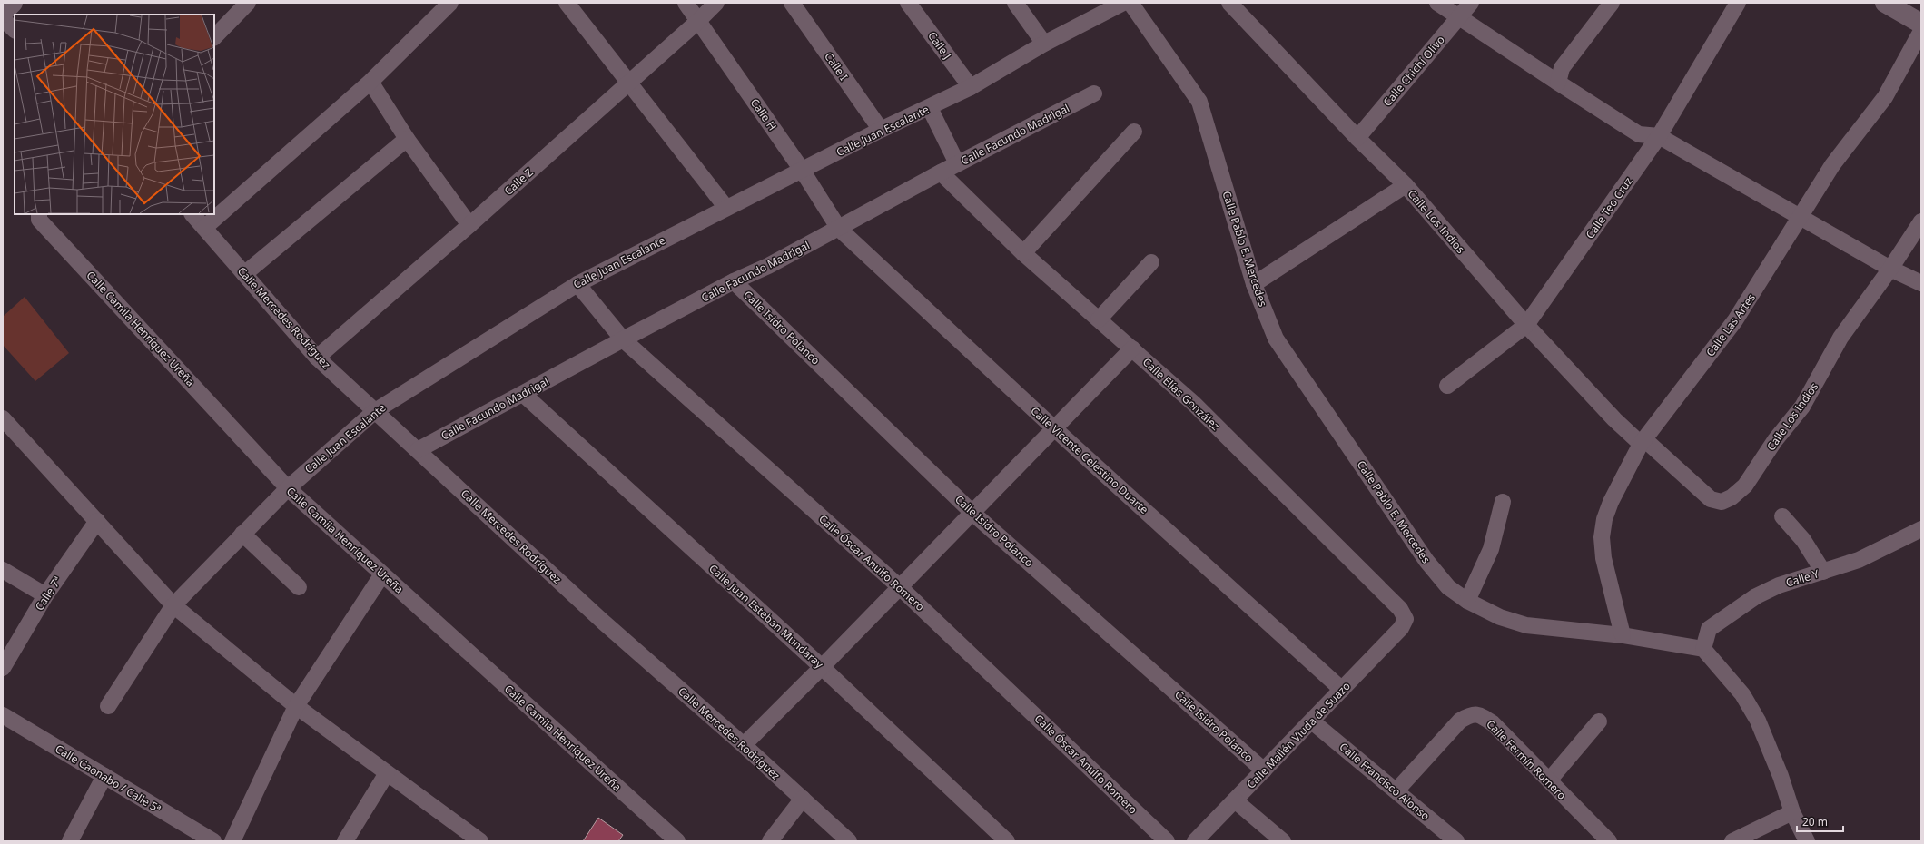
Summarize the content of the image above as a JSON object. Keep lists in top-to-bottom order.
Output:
{
  "streets": {
    "street": [
      "Calle J",
      "Calle I",
      "Calle Chichí Olivo",
      "Calle H",
      "Calle Juan Escalante",
      "Calle Facundo Madrigal",
      "Calle Z",
      "Calle Teo Cruz",
      "Calle Los Indios",
      "Calle Pablo E. Mercedes",
      "Calle Mercedes Rodríguez",
      "Calle Las Artes",
      "Calle Isidro Polanco",
      "Calle Camila Henríquez Ureña",
      "Calle Elías González",
      "Calle Vicente Celestino Duarte",
      "Calle Óscar Anulfo Romero",
      "Calle Y",
      "Calle 7ª",
      "Calle Juan Esteban Mundaray",
      "Calle Mallén Viuda de Suazo",
      "Calle Fermín Romero",
      "Calle Caonabo / Calle 5ª",
      "Calle Francisco Alonso"
    ]
  },
  "crossings": [
    ["Calle J", "Calle Juan Escalante"],
    ["Calle I", "Calle Juan Escalante"],
    ["Calle Chichí Olivo", "Calle Los Indios"],
    ["Calle H", "Calle Juan Escalante"],
    ["Calle H", "Calle Facundo Madrigal"],
    ["Calle H", "Calle Z"],
    ["Calle H", "Calle Vicente Celestino Duarte"],
    ["Calle Juan Escalante", "Calle Mercedes Rodríguez"],
    ["Calle Juan Escalante", "Calle Camila Henríquez Ureña"],
    ["Calle Juan Escalante", "Calle Óscar Anulfo Romero"],
    ["Calle Facundo Madrigal", "Calle Mercedes Rodríguez"],
    ["Calle Facundo Madrigal", "Calle Isidro Polanco"],
    ["Calle Facundo Madrigal", "Calle Elías González"],
    ["Calle Facundo Madrigal", "Calle Vicente Celestino Duarte"],
    ["Calle Facundo Madrigal", "Calle Óscar Anulfo Romero"],
    ["Calle Facundo Madrigal", "Calle Juan Esteban Mundaray"],
    ["Calle Z", "Calle Mercedes Rodríguez"],
    ["Calle Teo Cruz", "Calle Los Indios"],
    ["Calle Los Indios", "Calle Las Artes"],
    ["Calle Pablo E. Mercedes", "Calle Las Artes"],
    ["Calle Pablo E. Mercedes", "Calle Y"],
    ["Calle Isidro Polanco", "Calle Mallén Viuda de Suazo"],
    ["Calle Elías González", "Calle Mallén Viuda de Suazo"],
    ["Calle Vicente Celestino Duarte", "Calle Mallén Viuda de Suazo"],
    ["Calle Mallén Viuda de Suazo", "Calle Francisco Alonso"],
    ["Calle Fermín Romero", "Calle Francisco Alonso"]
  ],
  "scale_bar": "20 m"
}
